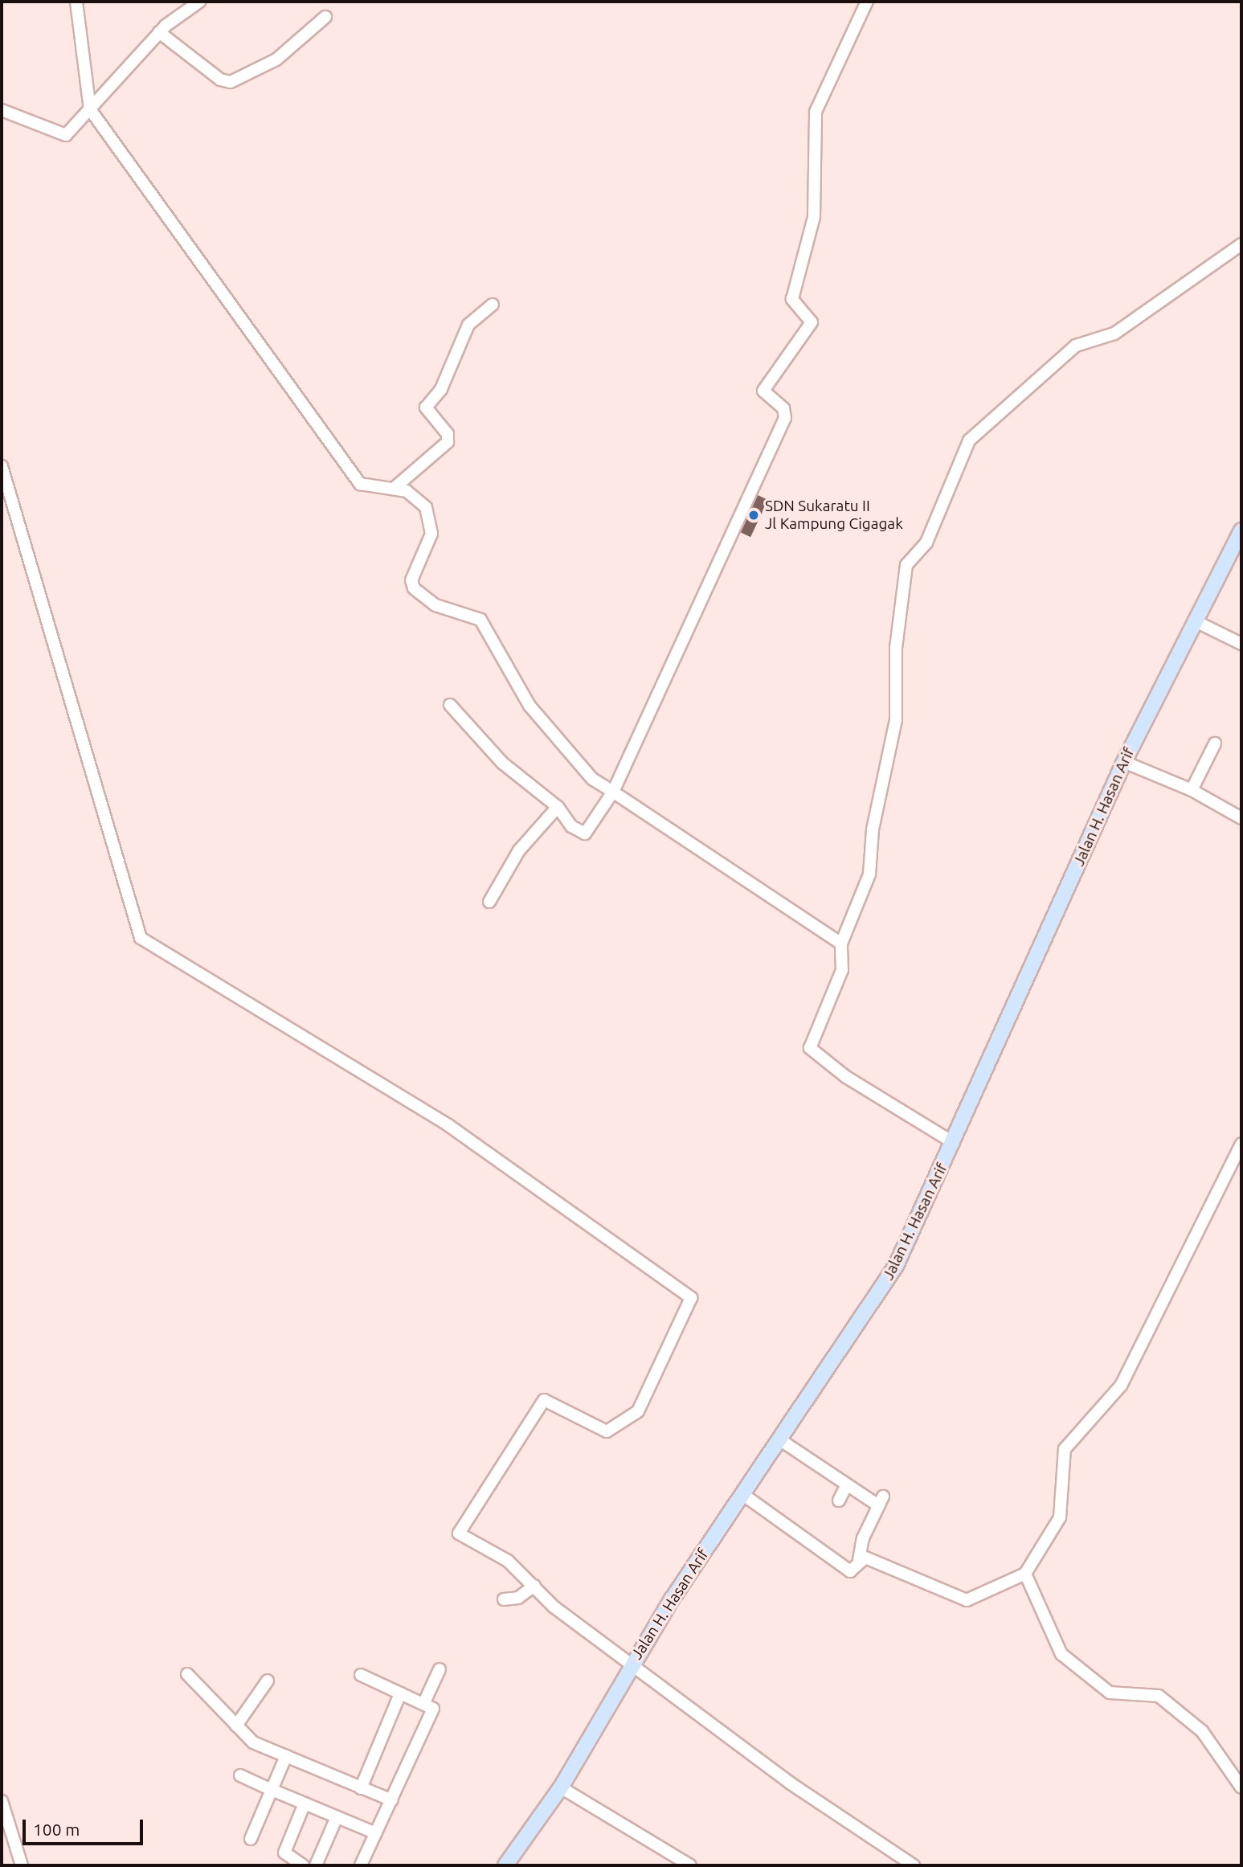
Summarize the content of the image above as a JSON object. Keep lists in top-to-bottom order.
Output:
{
  "streets": {
    "main road": ["Jalan H. Hasan Arif"]
  },
  "places": ["SDN Sukaratu II Jl Kampung Cigagak"],
  "scale_bar": "100 m"
}
